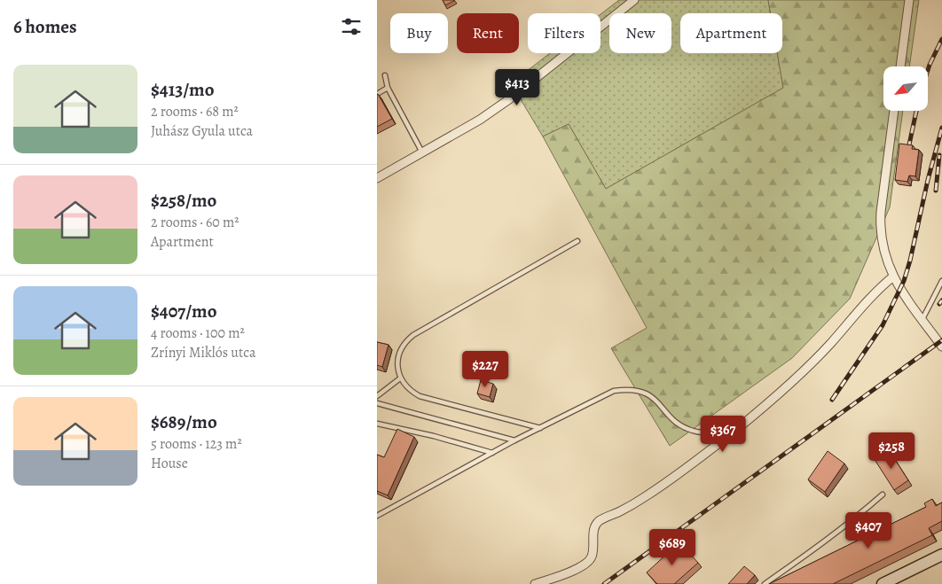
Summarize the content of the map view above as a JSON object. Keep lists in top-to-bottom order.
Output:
{
  "north": "bottom left",
  "page": {
    "heading": "6 homes",
    "chip": [
      "Buy",
      "Rent",
      "Filters",
      "New",
      "Apartment"
    ],
    "list": [
      {
        "name": "$413/mo",
        "note": "2 rooms · 68 m² · Juhász Gyula utca"
      },
      {
        "name": "$258/mo",
        "note": "2 rooms · 60 m² · Apartment"
      },
      {
        "name": "$407/mo",
        "note": "4 rooms · 100 m² · Zrínyi Miklós utca"
      },
      {
        "name": "$689/mo",
        "note": "5 rooms · 123 m² · House"
      }
    ],
    "price": [
      "$413",
      "$227",
      "$367",
      "$258",
      "$407",
      "$689"
    ]
  }
}
